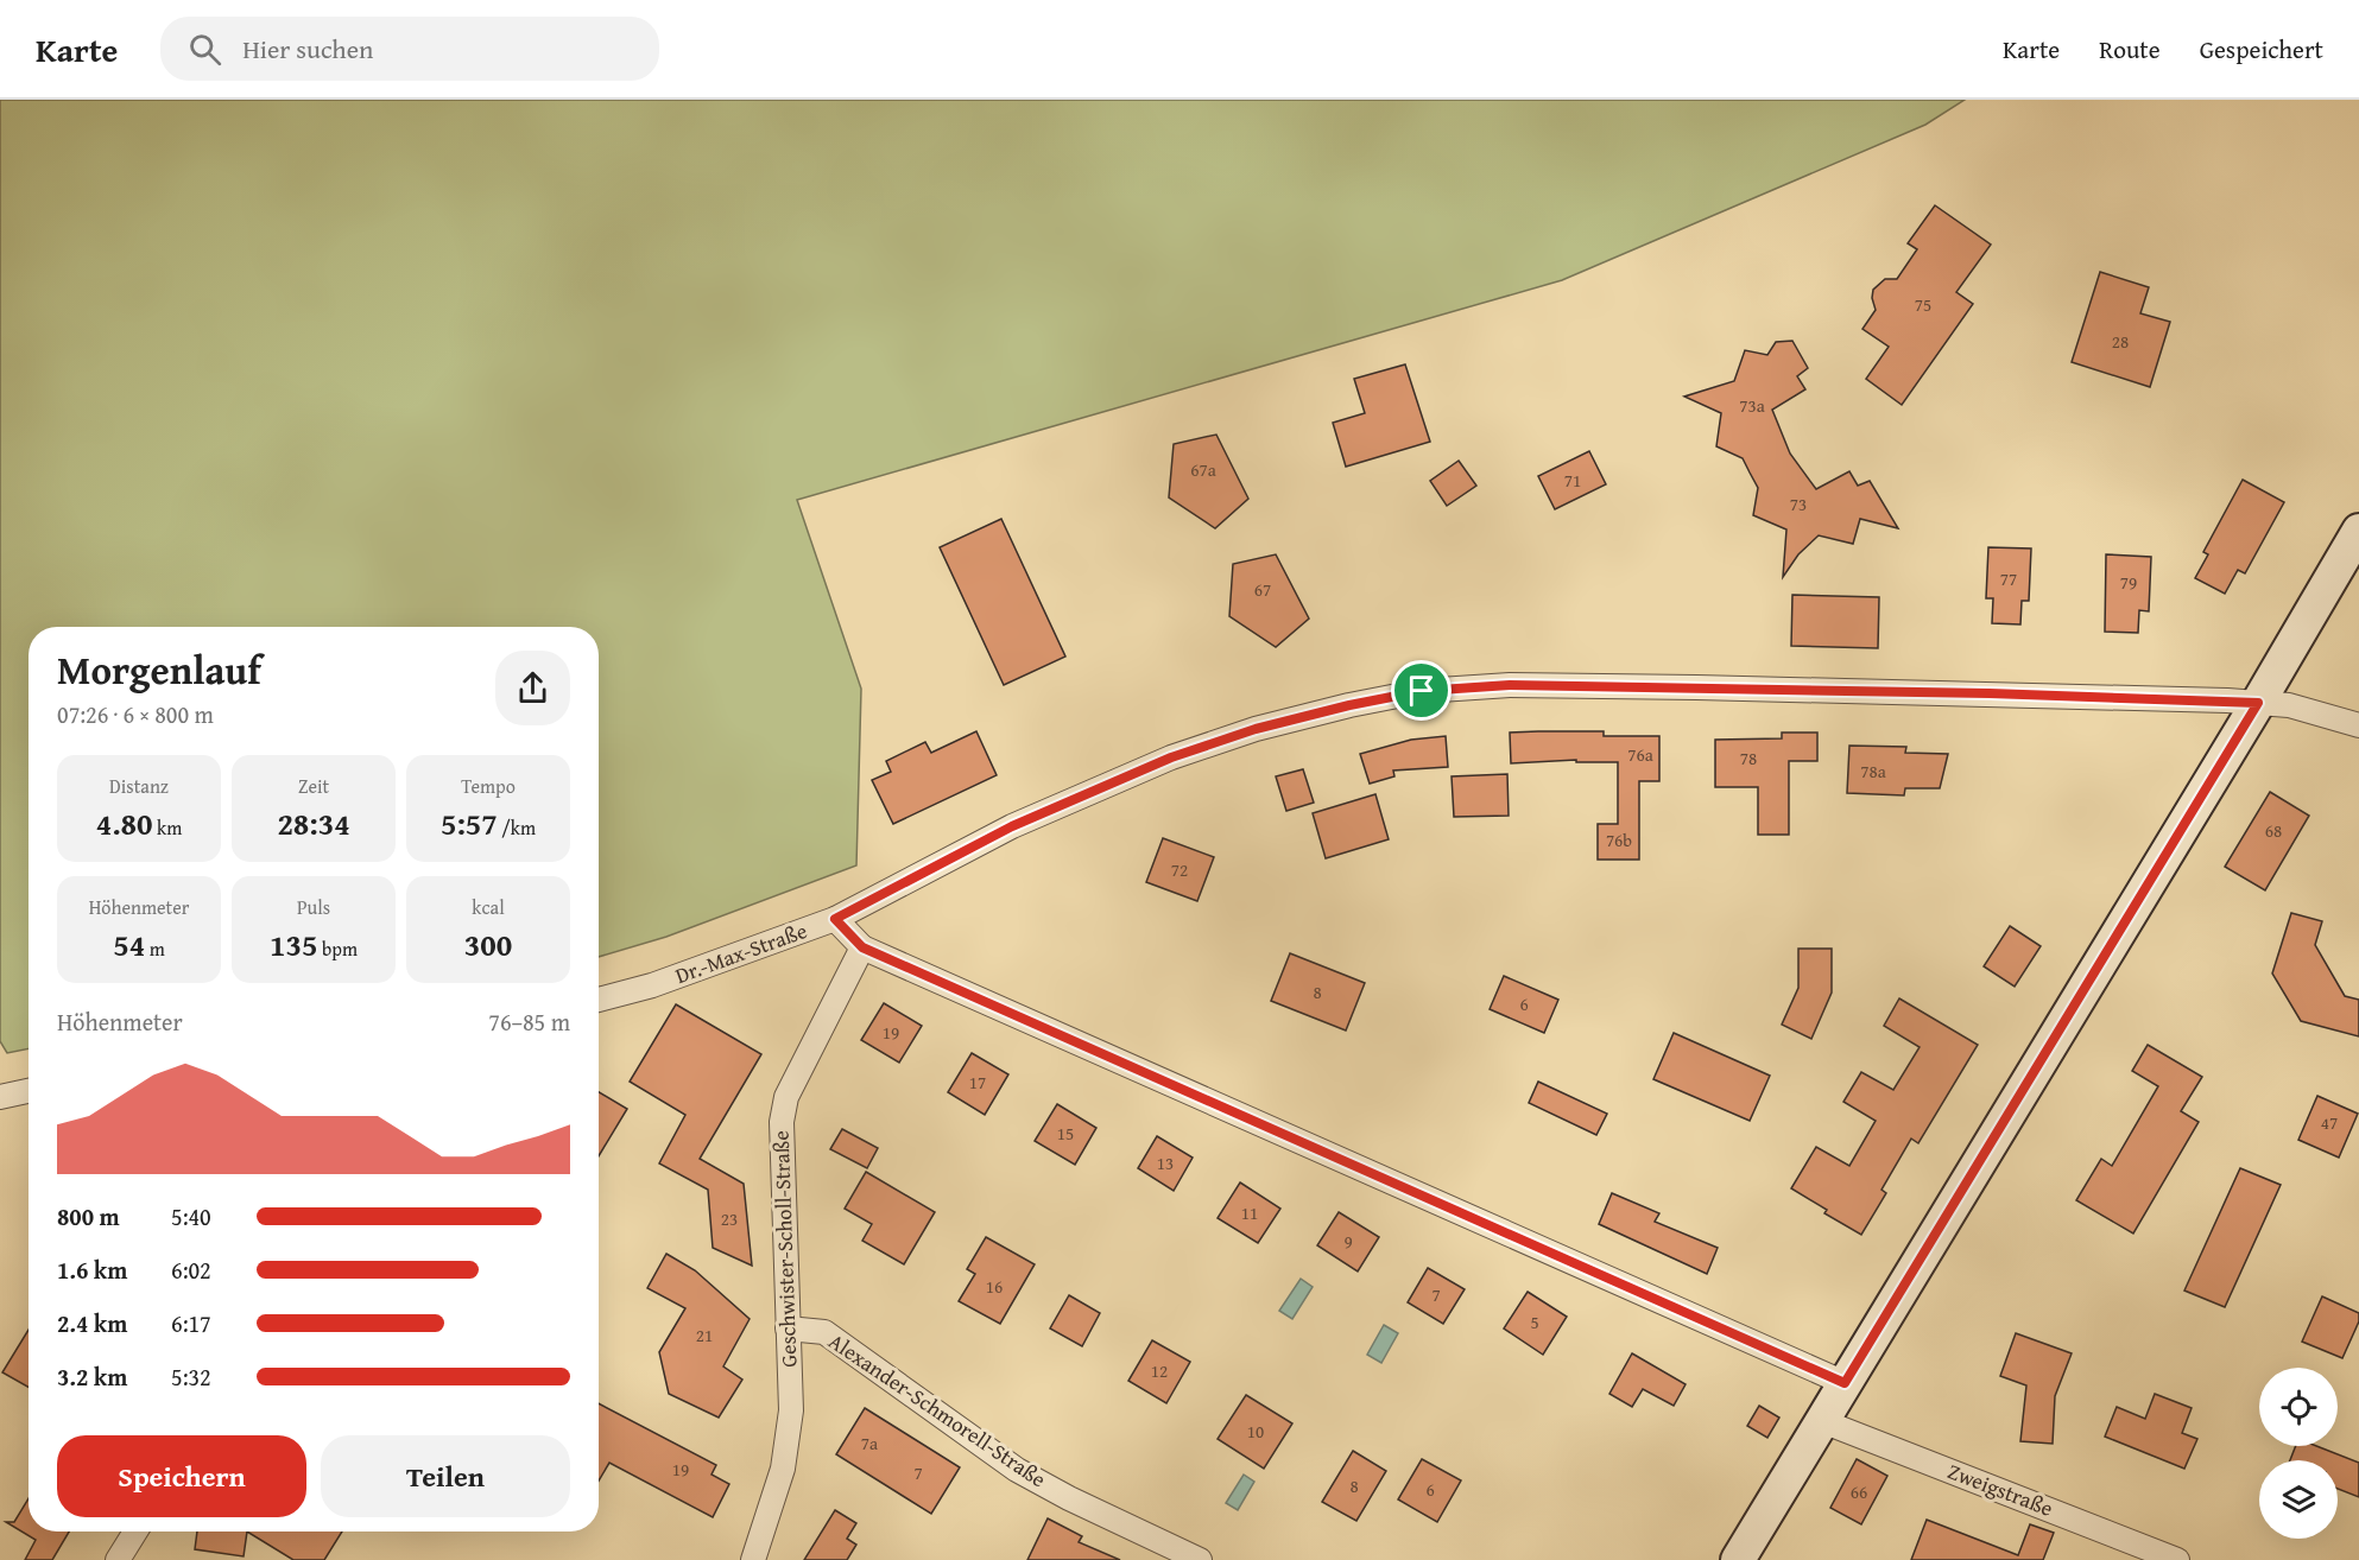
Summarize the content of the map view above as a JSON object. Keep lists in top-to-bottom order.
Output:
{
  "streets": {
    "street": [
      "Dr.-Max-Straße",
      "Geschwister-Scholl-Straße",
      "Alexander-Schmorell-Straße",
      "Zweigstraße"
    ]
  },
  "crossings": [
    ["Geschwister-Scholl-Straße", "Alexander-Schmorell-Straße"]
  ],
  "house_numbers": [
    "75",
    "28",
    "73a",
    "67a",
    "71",
    "73",
    "77",
    "79",
    "67",
    "76a",
    "78",
    "78a",
    "68",
    "76b",
    "72",
    "8",
    "6",
    "19",
    "17",
    "47",
    "15",
    "13",
    "11",
    "23",
    "9",
    "16",
    "7",
    "5",
    "21",
    "12",
    "10",
    "7a",
    "19",
    "7",
    "8",
    "6",
    "66"
  ],
  "page": {
    "header": "Karte",
    "search": "Hier suchen",
    "nav": ["Karte", "Route", "Gespeichert"],
    "heading": ["Morgenlauf", "07:26 · 6 × 800 m"],
    "stats": [
      ["Distanz", "4.80 km"],
      ["Zeit", "28:34"],
      ["Tempo", "5:57 /km"],
      ["Höhenmeter", "54 m"],
      ["Puls", "135 bpm"],
      ["kcal", "300"]
    ],
    "chart": ["Höhenmeter", "76–85 m"],
    "list": [
      {
        "name": "800 m",
        "note": "5:40"
      },
      {
        "name": "1.6 km",
        "note": "6:02"
      },
      {
        "name": "2.4 km",
        "note": "6:17"
      },
      {
        "name": "3.2 km",
        "note": "5:32"
      }
    ],
    "buttons": ["Speichern", "Teilen"]
  }
}
